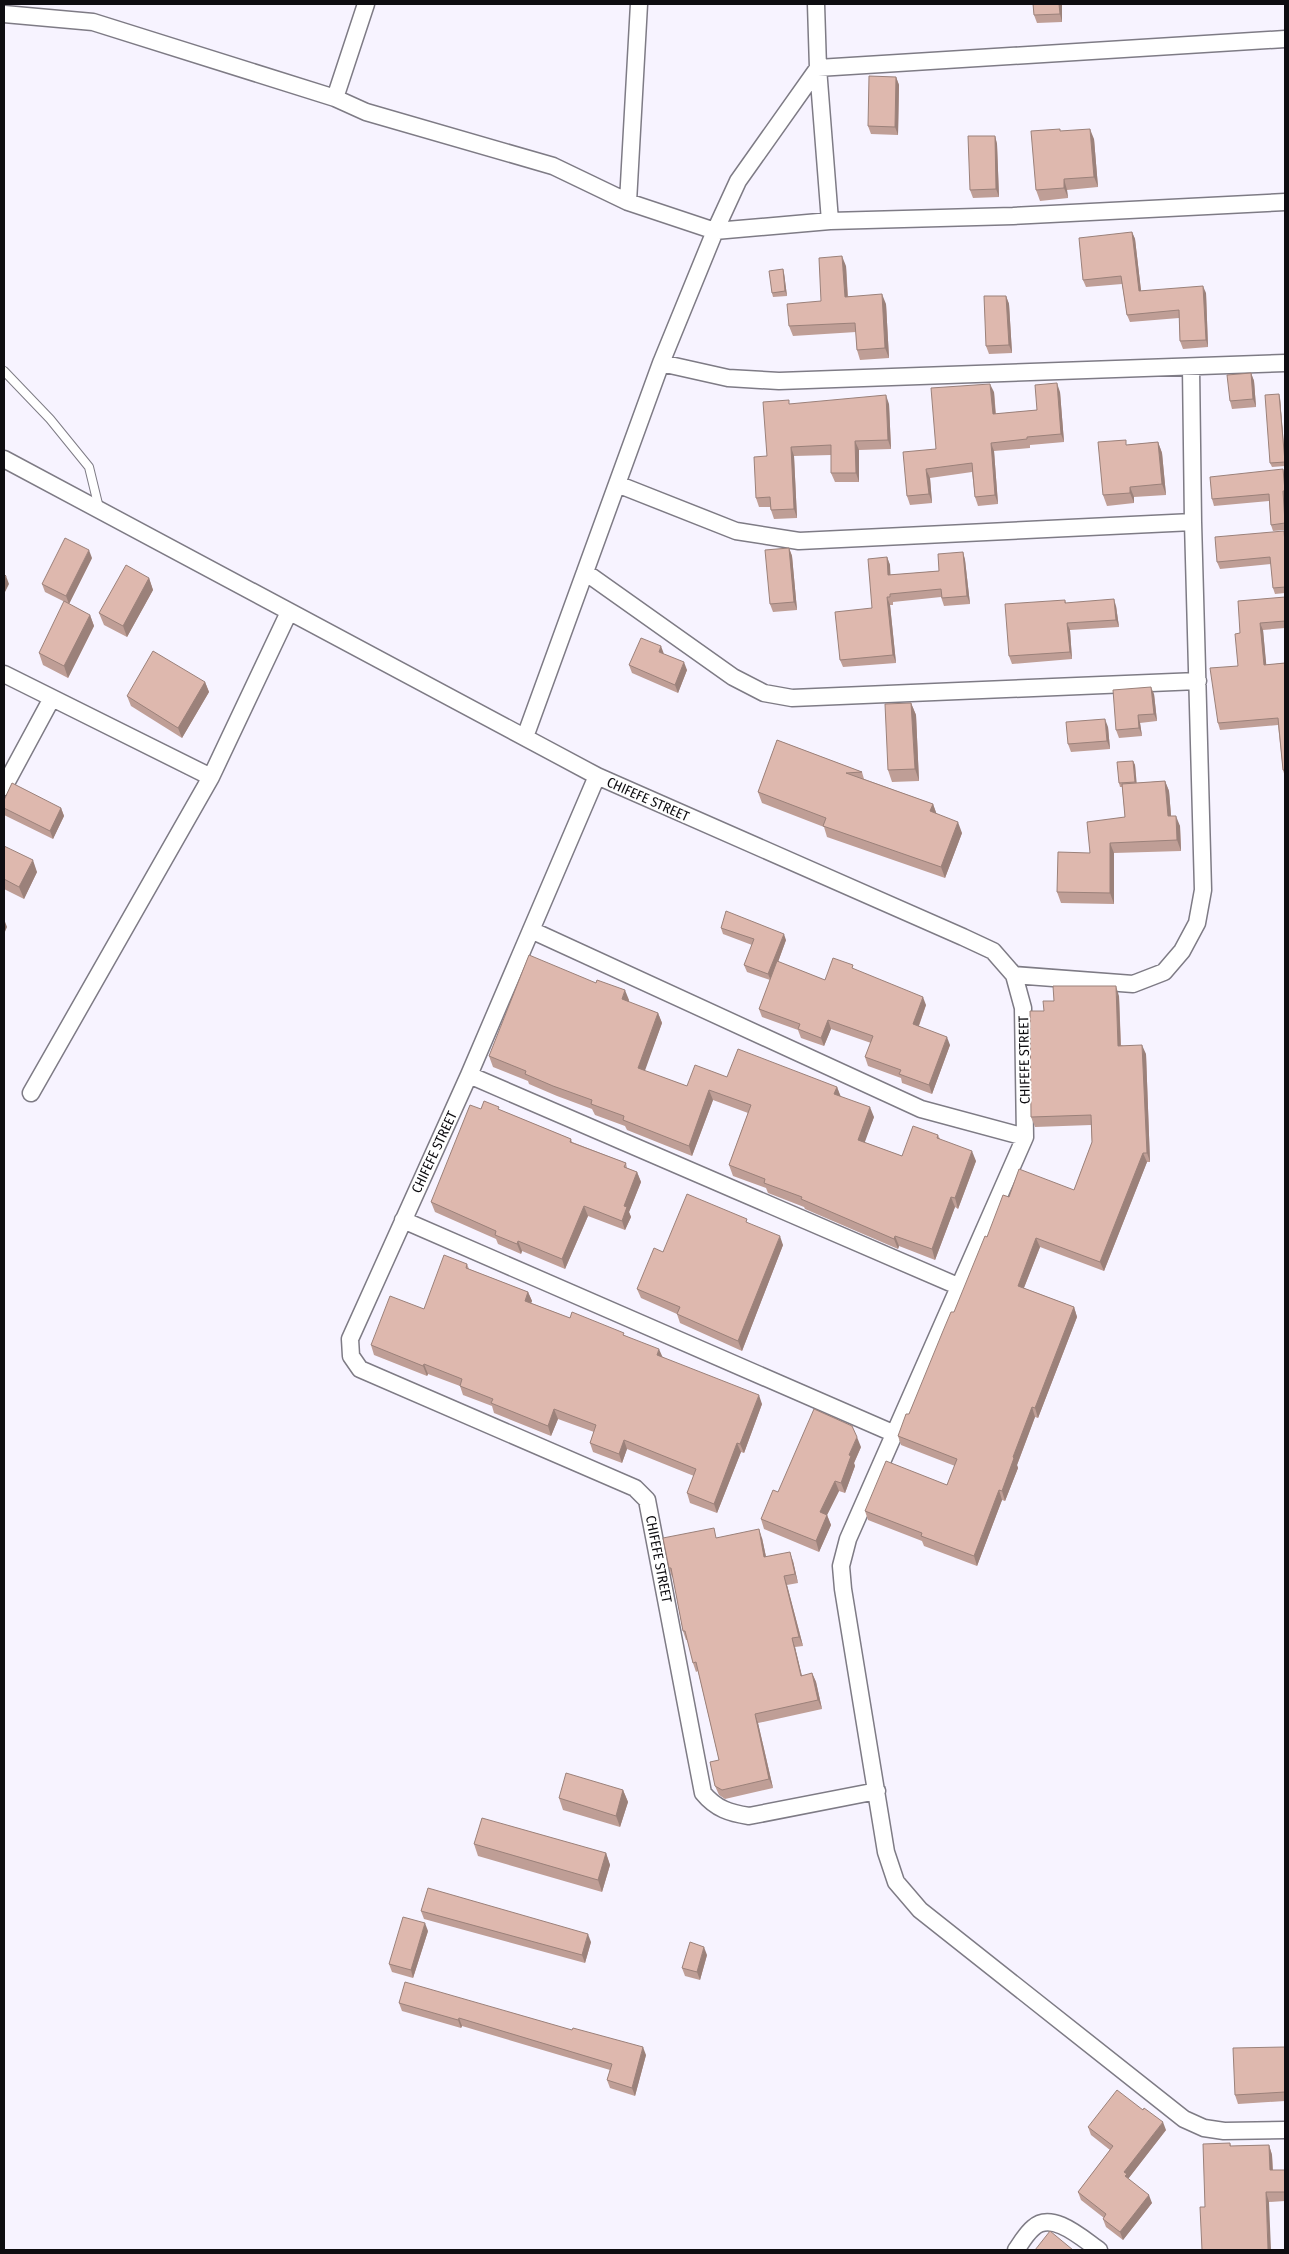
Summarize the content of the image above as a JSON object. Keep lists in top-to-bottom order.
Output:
{
  "streets": {
    "street": ["CHIFEFE STREET"]
  }
}
